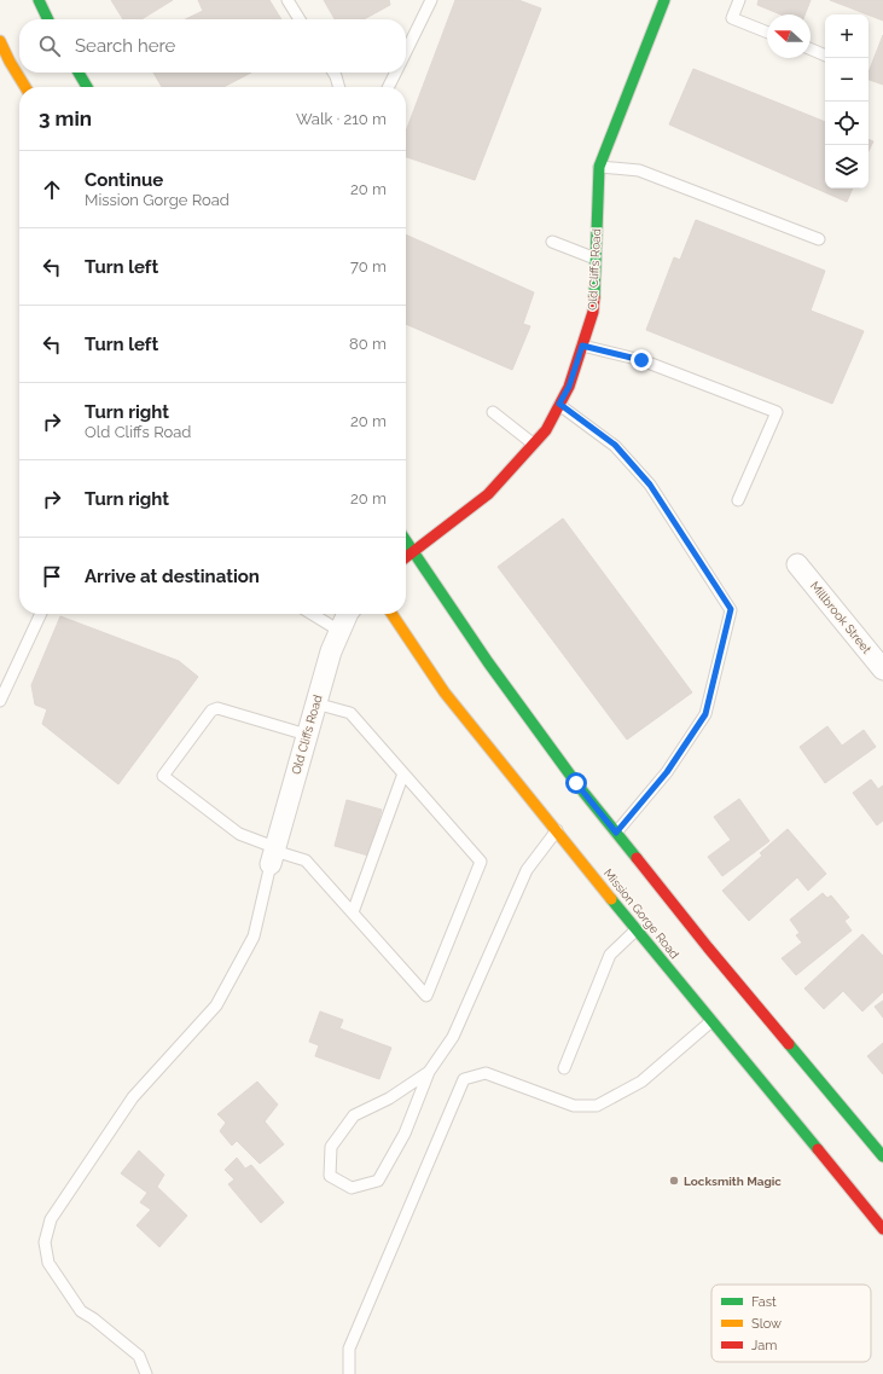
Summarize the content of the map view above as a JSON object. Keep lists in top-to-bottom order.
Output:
{
  "streets": {
    "main road": ["Old Cliffs Road", "Mission Gorge Road"],
    "street": ["Millbrook Street"]
  },
  "places": ["Locksmith Magic"],
  "legend": ["Fast", "Slow", "Jam"],
  "north": "left",
  "page": {
    "map_buttons": ["+", "−"],
    "search": "Search here",
    "heading": ["3 min", "Walk · 210 m"],
    "list": [
      ["Continue", "Mission Gorge Road", "20 m"],
      ["Turn left", "70 m"],
      ["Turn left", "80 m"],
      ["Turn right", "Old Cliffs Road", "20 m"],
      ["Turn right", "20 m"],
      "Arrive at destination"
    ]
  }
}
